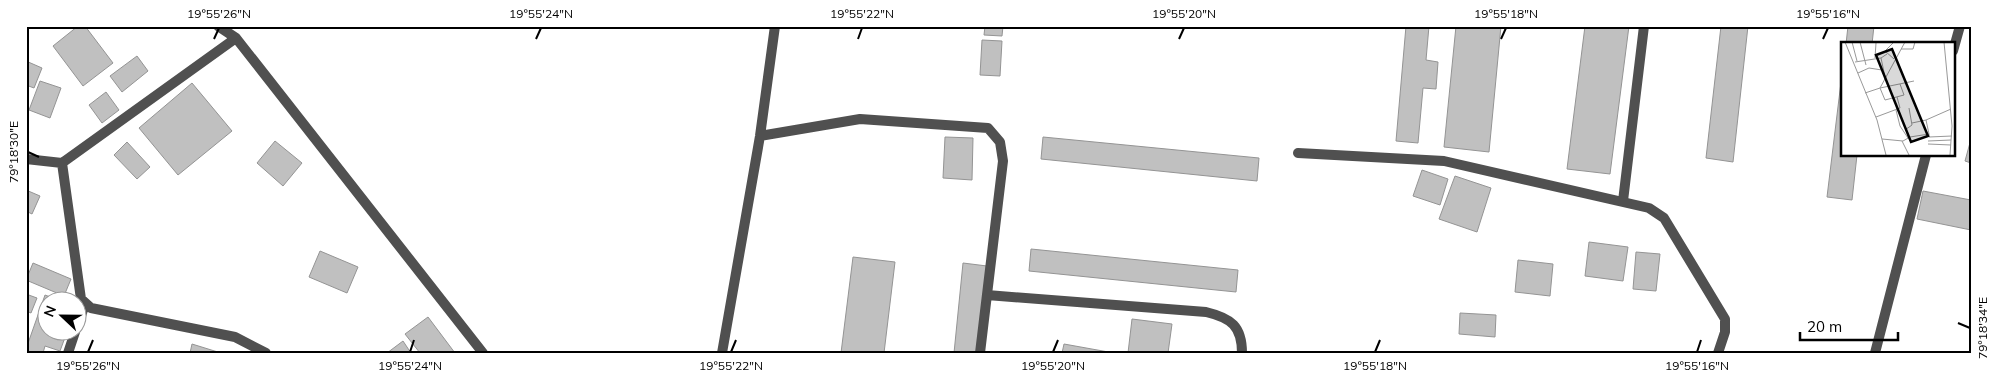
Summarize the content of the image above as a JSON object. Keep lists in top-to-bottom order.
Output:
{
  "scale_bar": "20 m",
  "north": "left",
  "coordinates": [
    "19°55'26\"N",
    "19°55'24\"N",
    "19°55'22\"N",
    "19°55'20\"N",
    "19°55'18\"N",
    "19°55'16\"N",
    "79°18'30\"E",
    "79°18'34\"E"
  ]
}
